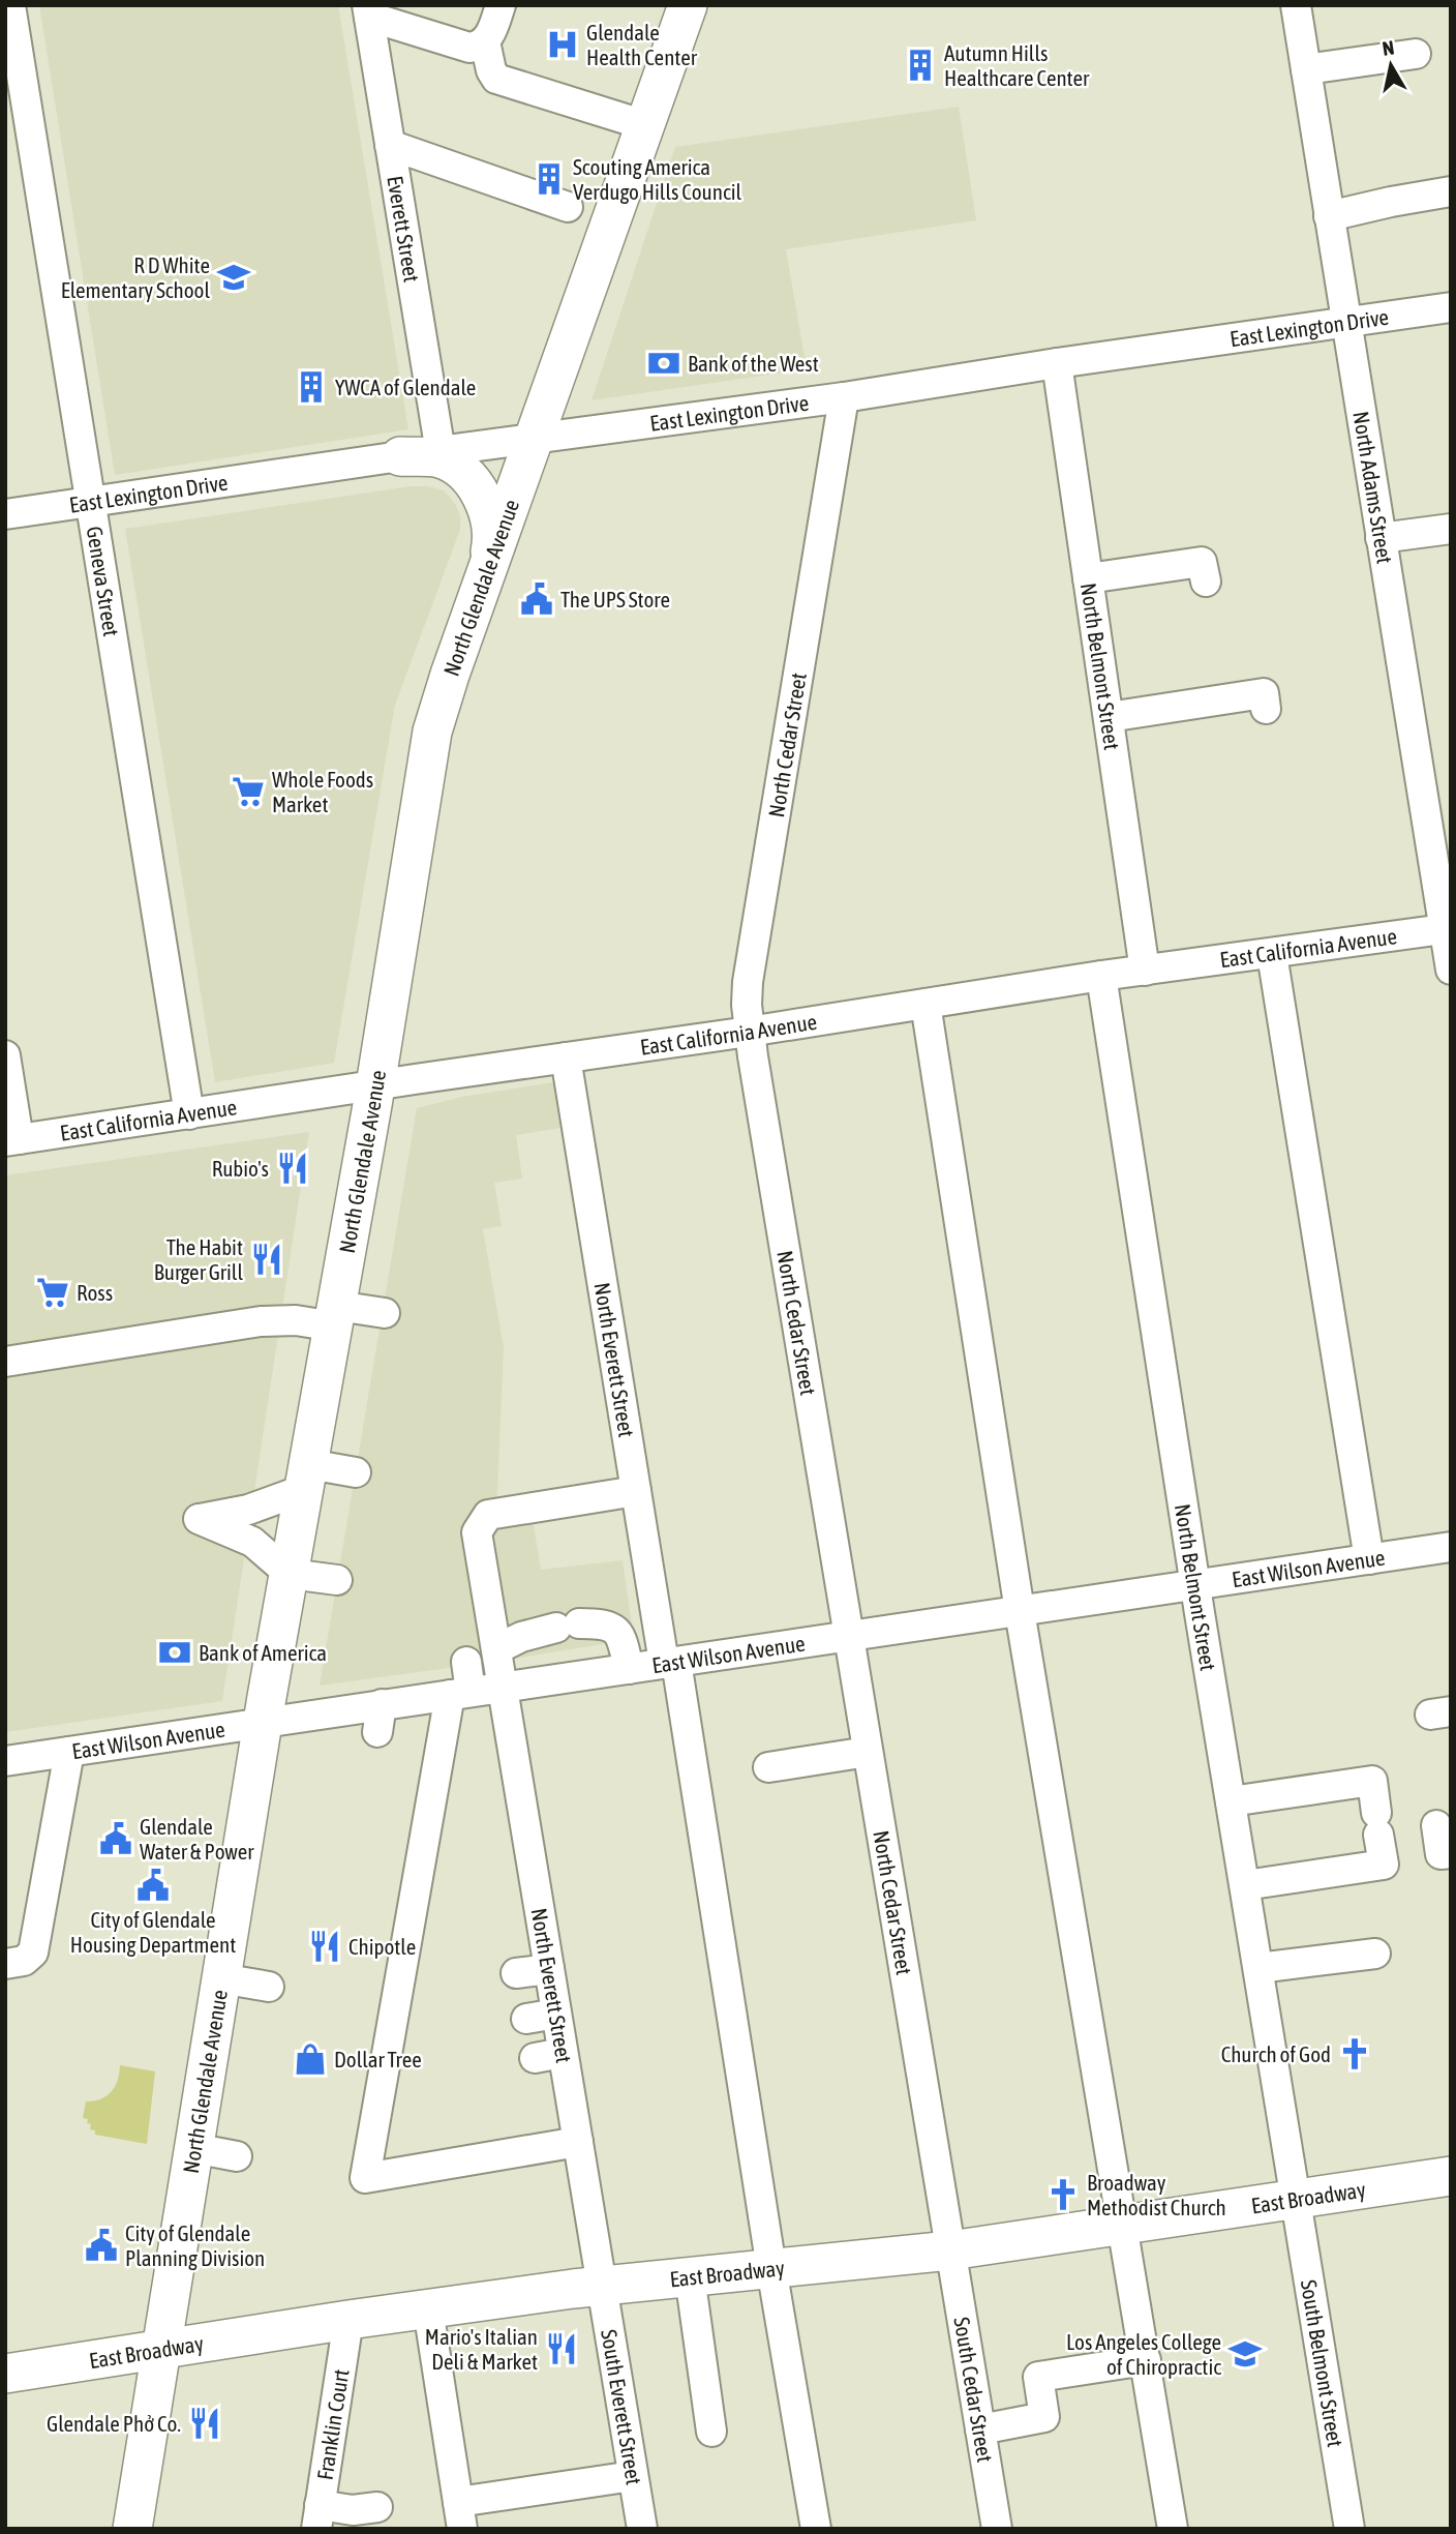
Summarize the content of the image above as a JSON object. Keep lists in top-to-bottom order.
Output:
{
  "streets": {
    "main road": ["North Glendale Avenue", "East Broadway"],
    "street": [
      "Everett Street",
      "East Lexington Drive",
      "North Adams Street",
      "Geneva Street",
      "North Belmont Street",
      "North Cedar Street",
      "East California Avenue",
      "North Everett Street",
      "East Wilson Avenue",
      "South Belmont Street",
      "South Cedar Street",
      "South Everett Street",
      "Franklin Court"
    ]
  },
  "crossings": [
    ["Everett Street", "East Lexington Drive"],
    ["East Lexington Drive", "North Adams Street"],
    ["East Lexington Drive", "Geneva Street"],
    ["East Lexington Drive", "North Glendale Avenue"],
    ["East Lexington Drive", "North Belmont Street"],
    ["East Lexington Drive", "North Cedar Street"],
    ["North Adams Street", "East California Avenue"],
    ["Geneva Street", "East California Avenue"],
    ["North Glendale Avenue", "East California Avenue"],
    ["North Glendale Avenue", "East Wilson Avenue"],
    ["North Glendale Avenue", "East Broadway"],
    ["North Belmont Street", "East California Avenue"],
    ["North Belmont Street", "East Wilson Avenue"],
    ["North Belmont Street", "East Broadway"],
    ["North Belmont Street", "South Belmont Street"],
    ["North Cedar Street", "East California Avenue"],
    ["North Cedar Street", "East Wilson Avenue"],
    ["North Cedar Street", "East Broadway"],
    ["North Cedar Street", "South Cedar Street"],
    ["East California Avenue", "North Everett Street"],
    ["North Everett Street", "East Wilson Avenue"],
    ["North Everett Street", "East Broadway"],
    ["North Everett Street", "South Everett Street"],
    ["East Broadway", "South Belmont Street"],
    ["East Broadway", "South Cedar Street"],
    ["East Broadway", "South Everett Street"],
    ["East Broadway", "Franklin Court"]
  ],
  "places": {
    "hospital": ["Glendale Health Center"],
    "building": ["Autumn Hills Healthcare Center", "Scouting America Verdugo Hills Council", "YWCA of Glendale"],
    "school or university": ["R D White Elementary School", "Los Angeles College of Chiropractic"],
    "bank": ["Bank of the West", "Bank of America"],
    "public building": [
      "The UPS Store",
      "Glendale Water & Power",
      "City of Glendale Housing Department",
      "City of Glendale Planning Division"
    ],
    "supermarket": ["Whole Foods Market", "Ross"],
    "restaurant": [
      "Rubio's",
      "The Habit Burger Grill",
      "Chipotle",
      "Mario's Italian Deli & Market",
      "Glendale Phở Co."
    ],
    "church": ["Church of God", "Broadway Methodist Church"],
    "shop": ["Dollar Tree"]
  },
  "north": "top"
}
